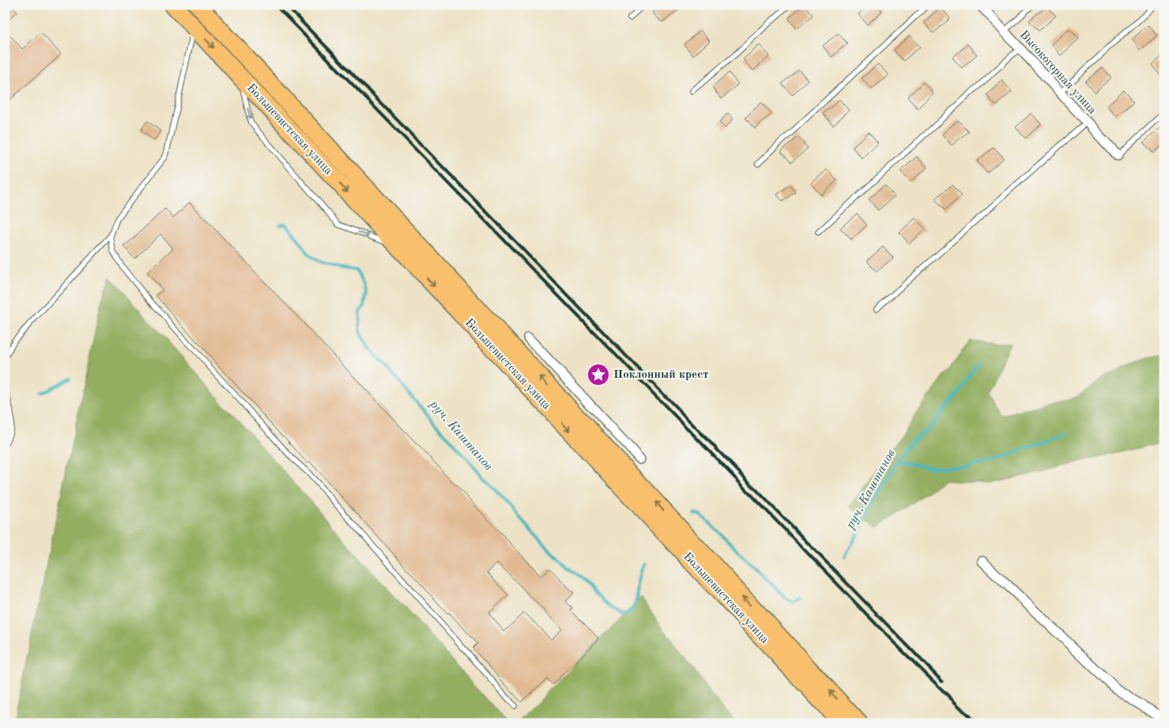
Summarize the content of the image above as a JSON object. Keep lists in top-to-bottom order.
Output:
{
  "streets": {
    "highway": ["Большевистская улица"],
    "street": ["Высокогорная улица"]
  },
  "water": ["руч. Каштанов"],
  "places": {
    "place": ["Поклонный крест"]
  }
}
